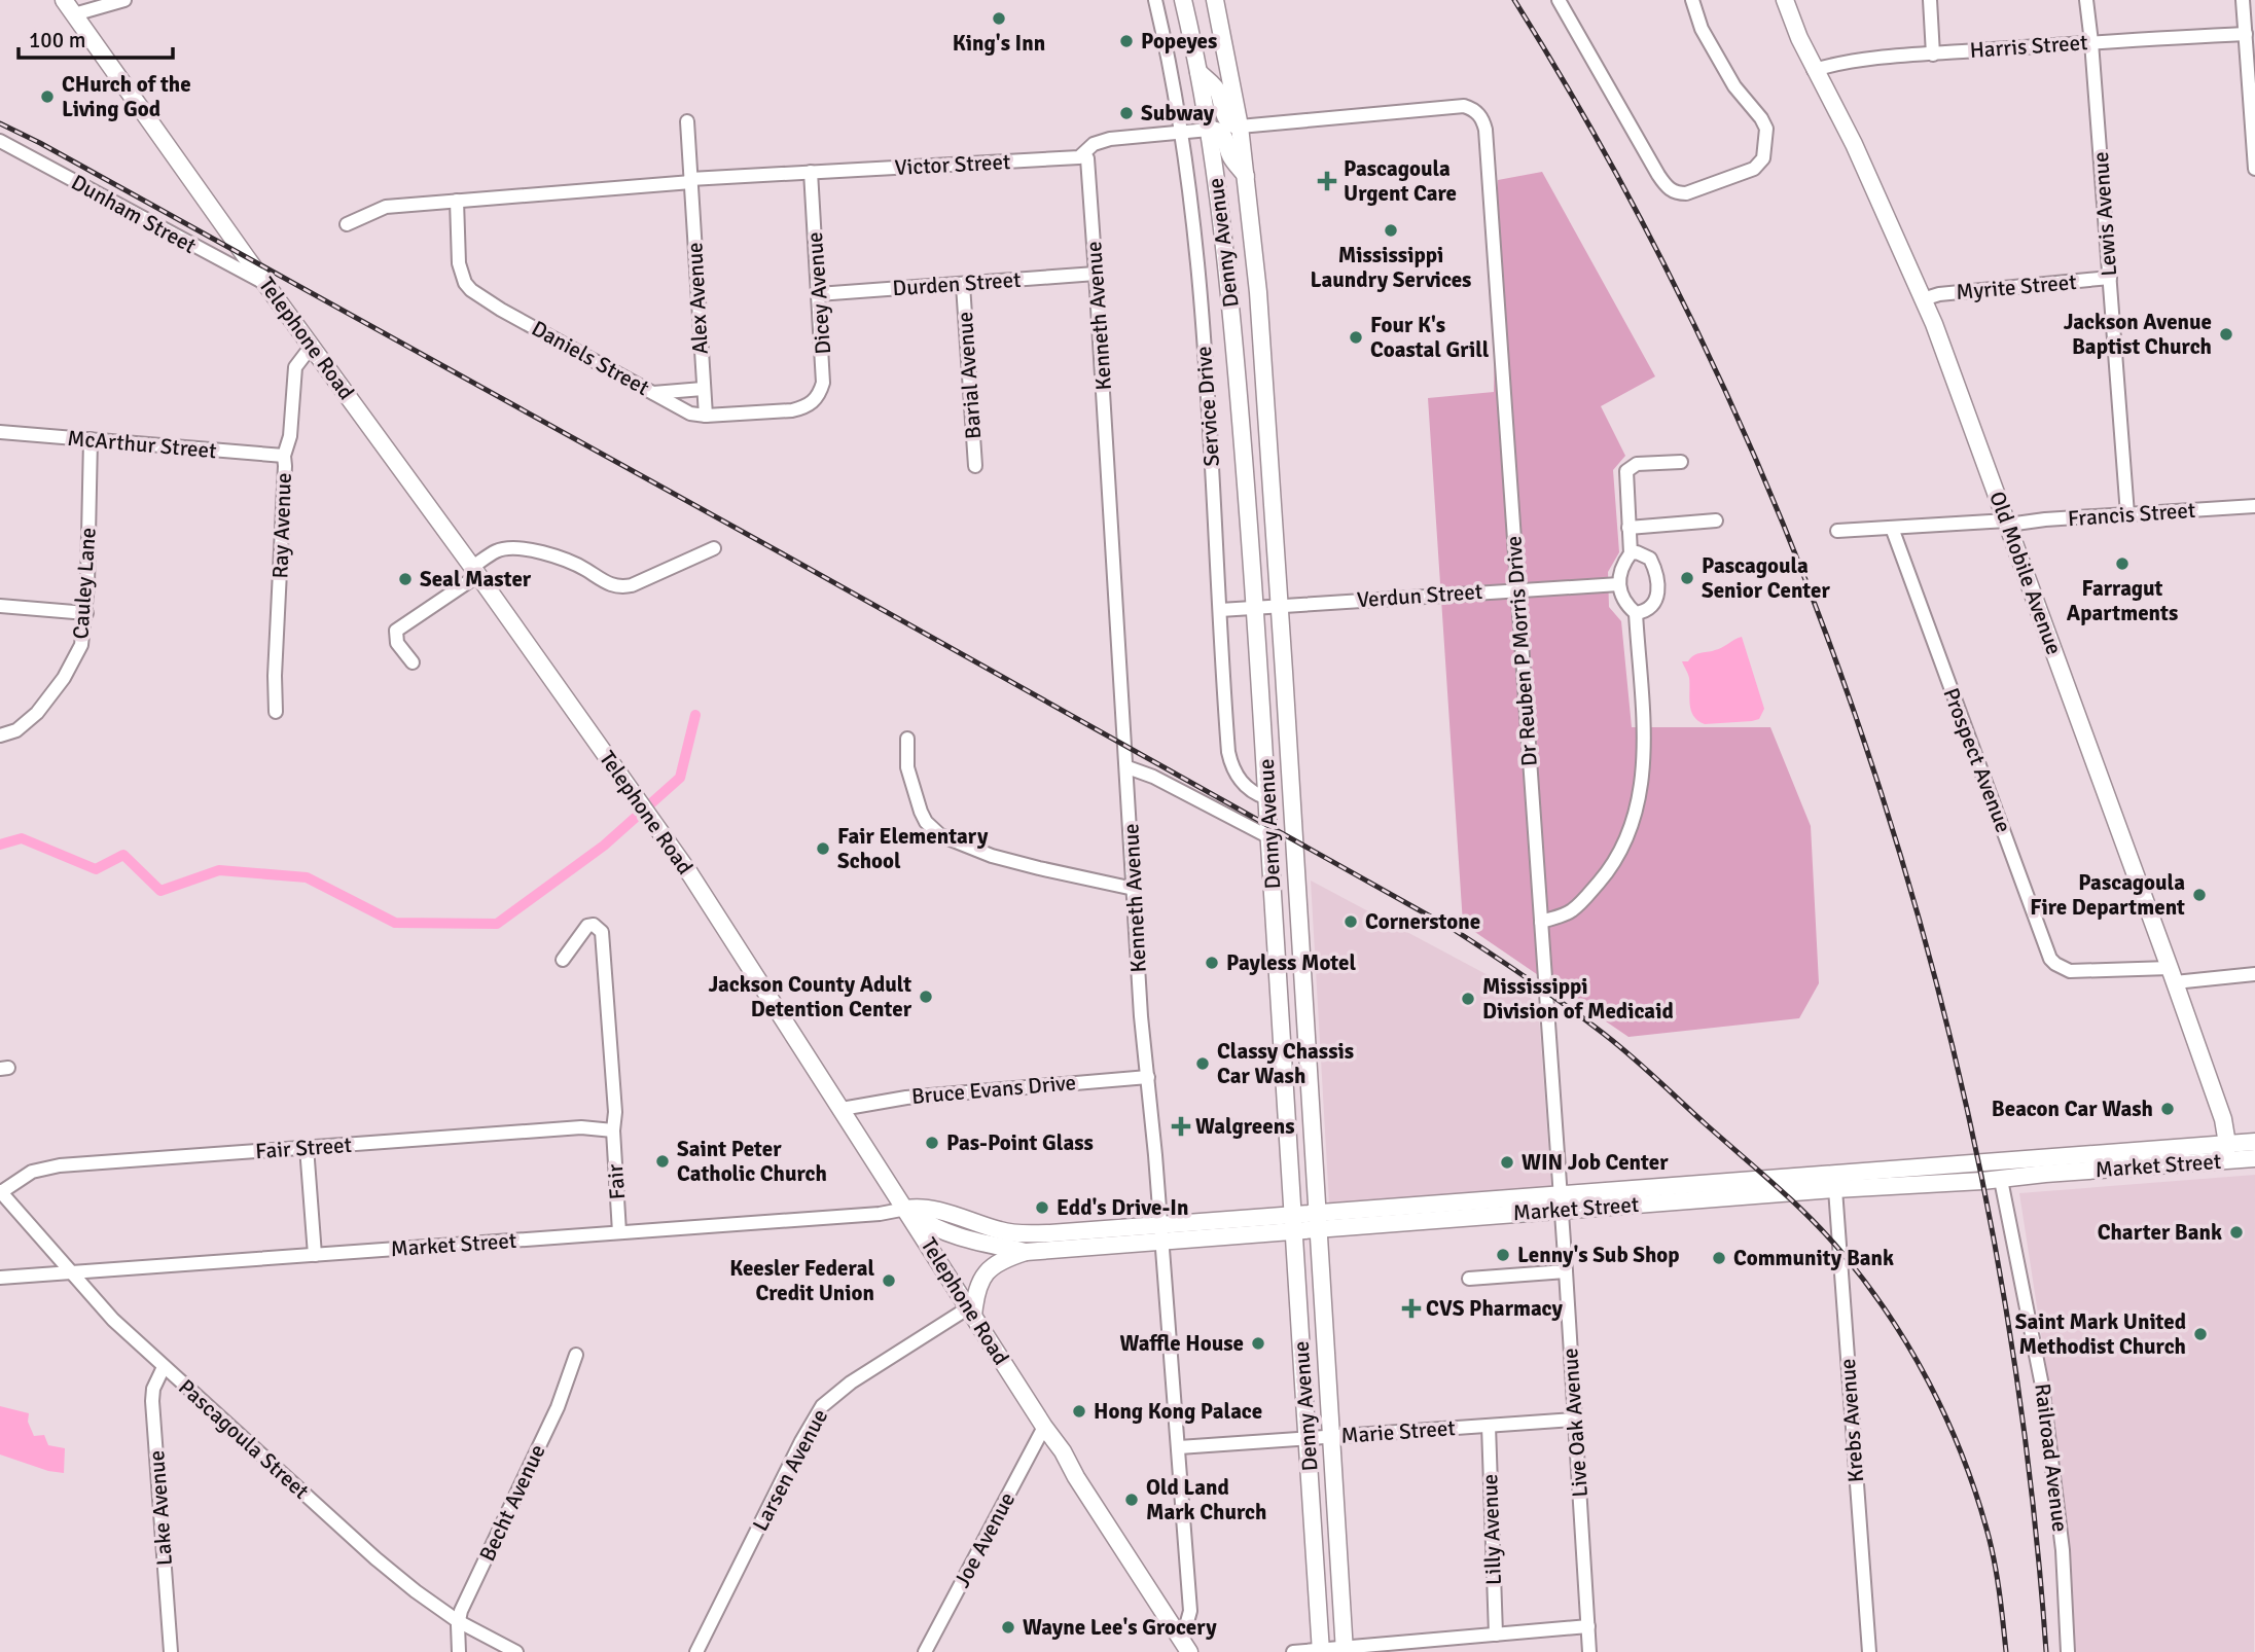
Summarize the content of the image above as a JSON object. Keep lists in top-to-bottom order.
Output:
{
  "streets": {
    "main road": [
      "Denny Avenue",
      "Telephone Road",
      "Old Mobile Avenue",
      "Market Street"
    ],
    "street": [
      "Harris Street",
      "Victor Street",
      "Dunham Street",
      "Lewis Avenue",
      "Durden Street",
      "Myrite Street",
      "Dicey Avenue",
      "Alex Avenue",
      "Kenneth Avenue",
      "Daniels Street",
      "Barial Avenue",
      "Service Drive",
      "McArthur Street",
      "Francis Street",
      "Ray Avenue",
      "Cauley Lane",
      "Verdun Street",
      "Dr Reuben P Morris Drive",
      "Prospect Avenue",
      "Bruce Evans Drive",
      "Fair Street",
      "Fair",
      "Krebs Avenue",
      "Live Oak Avenue",
      "Marie Street",
      "Pascagoula Street",
      "Railroad Avenue",
      "Larsen Avenue",
      "Becht Avenue",
      "Lake Avenue",
      "Lilly Avenue",
      "Joe Avenue"
    ]
  },
  "crossings": [
    ["Harris Street", "Lewis Avenue"],
    ["Harris Street", "Old Mobile Avenue"],
    ["Victor Street", "Denny Avenue"],
    ["Victor Street", "Dicey Avenue"],
    ["Victor Street", "Alex Avenue"],
    ["Victor Street", "Kenneth Avenue"],
    ["Victor Street", "Daniels Street"],
    ["Victor Street", "Service Drive"],
    ["Dunham Street", "Telephone Road"],
    ["Lewis Avenue", "Myrite Street"],
    ["Lewis Avenue", "Francis Street"],
    ["Denny Avenue", "Service Drive"],
    ["Denny Avenue", "Verdun Street"],
    ["Denny Avenue", "Dr Reuben P Morris Drive"],
    ["Denny Avenue", "Market Street"],
    ["Denny Avenue", "Marie Street"],
    ["Durden Street", "Dicey Avenue"],
    ["Durden Street", "Kenneth Avenue"],
    ["Durden Street", "Barial Avenue"],
    ["Myrite Street", "Old Mobile Avenue"],
    ["Dicey Avenue", "Daniels Street"],
    ["Alex Avenue", "Daniels Street"],
    ["Kenneth Avenue", "Telephone Road"],
    ["Kenneth Avenue", "Bruce Evans Drive"],
    ["Kenneth Avenue", "Market Street"],
    ["Kenneth Avenue", "Marie Street"],
    ["Telephone Road", "Ray Avenue"],
    ["Telephone Road", "Bruce Evans Drive"],
    ["Telephone Road", "Market Street"],
    ["Telephone Road", "Larsen Avenue"],
    ["Telephone Road", "Joe Avenue"],
    ["Service Drive", "Verdun Street"],
    ["McArthur Street", "Ray Avenue"],
    ["McArthur Street", "Cauley Lane"],
    ["Francis Street", "Old Mobile Avenue"],
    ["Francis Street", "Prospect Avenue"],
    ["Old Mobile Avenue", "Prospect Avenue"],
    ["Old Mobile Avenue", "Market Street"],
    ["Verdun Street", "Dr Reuben P Morris Drive"],
    ["Dr Reuben P Morris Drive", "Market Street"],
    ["Dr Reuben P Morris Drive", "Live Oak Avenue"],
    ["Fair Street", "Fair"],
    ["Fair Street", "Pascagoula Street"],
    ["Market Street", "Fair"],
    ["Market Street", "Krebs Avenue"],
    ["Market Street", "Live Oak Avenue"],
    ["Market Street", "Pascagoula Street"],
    ["Market Street", "Railroad Avenue"],
    ["Live Oak Avenue", "Marie Street"],
    ["Marie Street", "Lilly Avenue"],
    ["Pascagoula Street", "Becht Avenue"],
    ["Pascagoula Street", "Lake Avenue"]
  ],
  "places": {
    "other": [
      "King's Inn",
      "Popeyes",
      "CHurch of the Living God",
      "Subway",
      "Mississippi Laundry Services",
      "Jackson Avenue Baptist Church",
      "Four K's Coastal Grill",
      "Farragut Apartments",
      "Pascagoula Senior Center",
      "Seal Master",
      "Fair Elementary School",
      "Pascagoula Fire Department",
      "Cornerstone",
      "Payless Motel",
      "Jackson County Adult Detention Center",
      "Mississippi Division of Medicaid",
      "Classy Chassis Car Wash",
      "Beacon Car Wash",
      "Pas-Point Glass",
      "Saint Peter Catholic Church",
      "WIN Job Center",
      "Edd's Drive-In",
      "Charter Bank",
      "Lenny's Sub Shop",
      "Community Bank",
      "Keesler Federal Credit Union",
      "Saint Mark United Methodist Church",
      "Waffle House",
      "Hong Kong Palace",
      "Old Land Mark Church",
      "Wayne Lee's Grocery"
    ],
    "health": ["Pascagoula Urgent Care", "Walgreens", "CVS Pharmacy"]
  },
  "scale_bar": "100 m"
}
